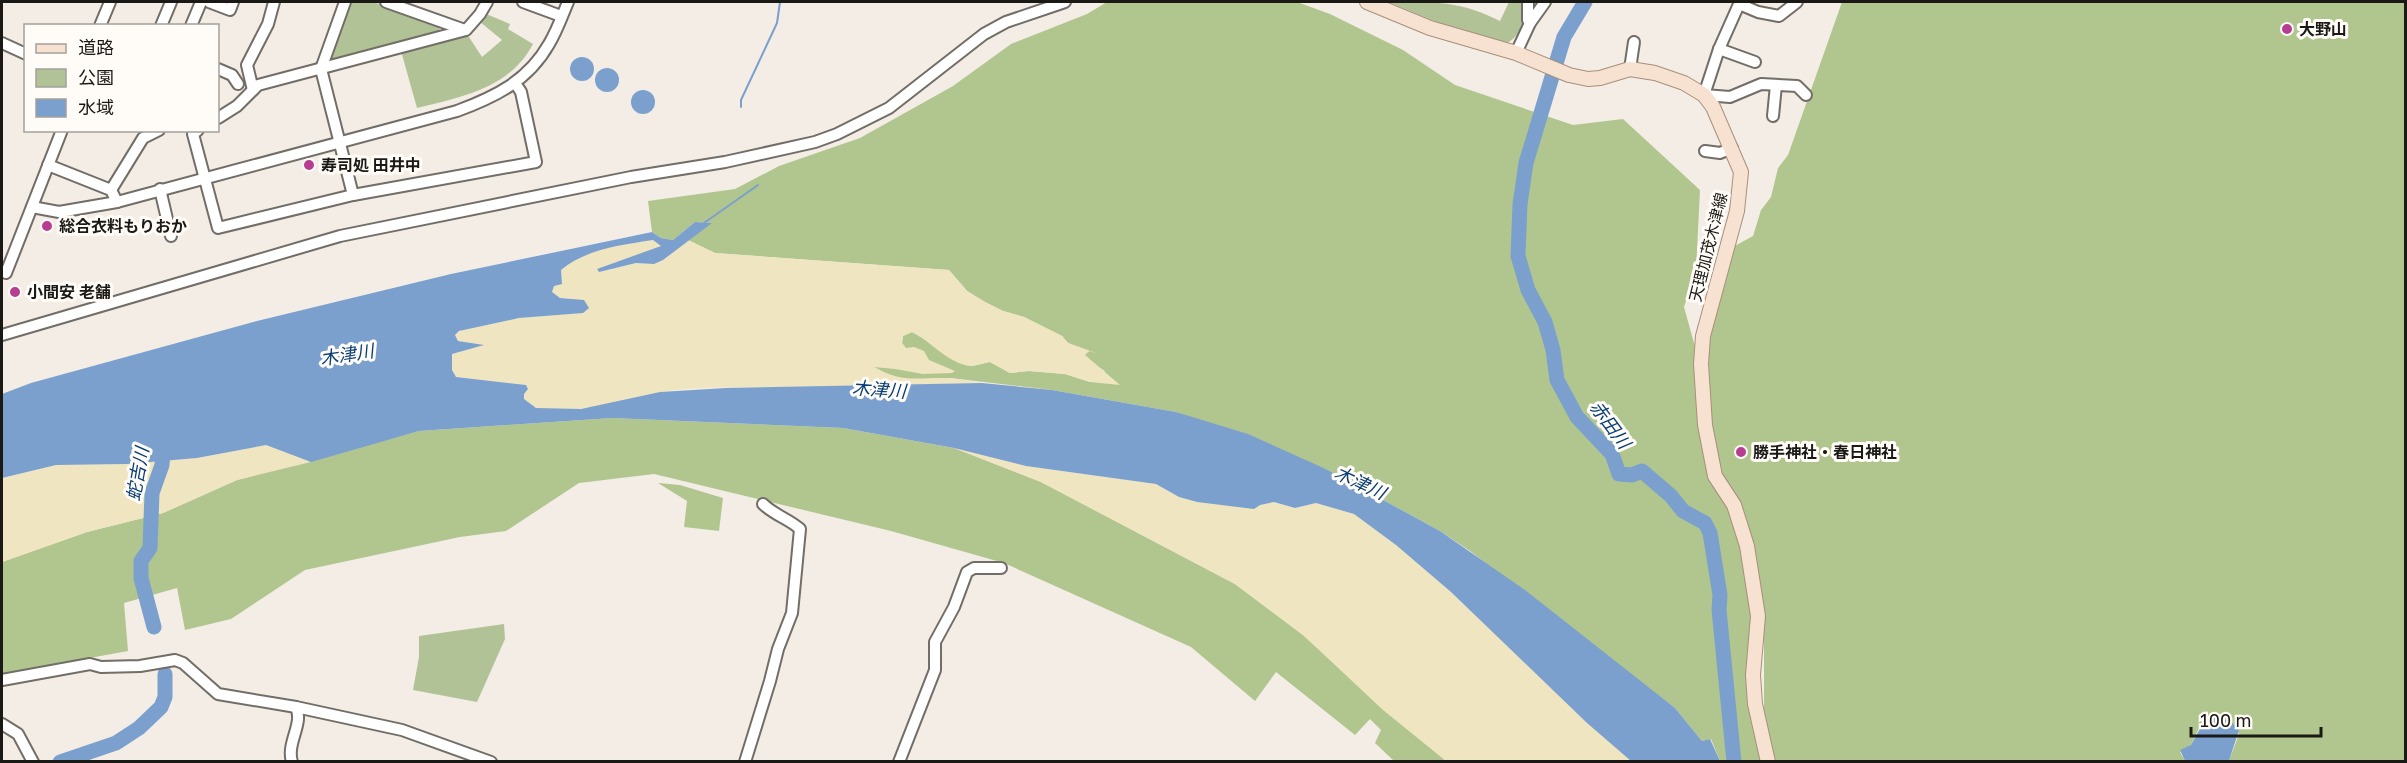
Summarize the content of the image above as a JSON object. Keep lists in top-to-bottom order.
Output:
{
  "streets": {
    "main road": ["天理加茂木津線"]
  },
  "water": ["木津川", "赤田川", "蛇吉川"],
  "places": [
    "大野山",
    "寿司処 田井中",
    "総合衣料もりおか",
    "小間安 老舗",
    "勝手神社・春日神社"
  ],
  "legend": ["道路", "公園", "水域"],
  "scale_bar": "100 m"
}
